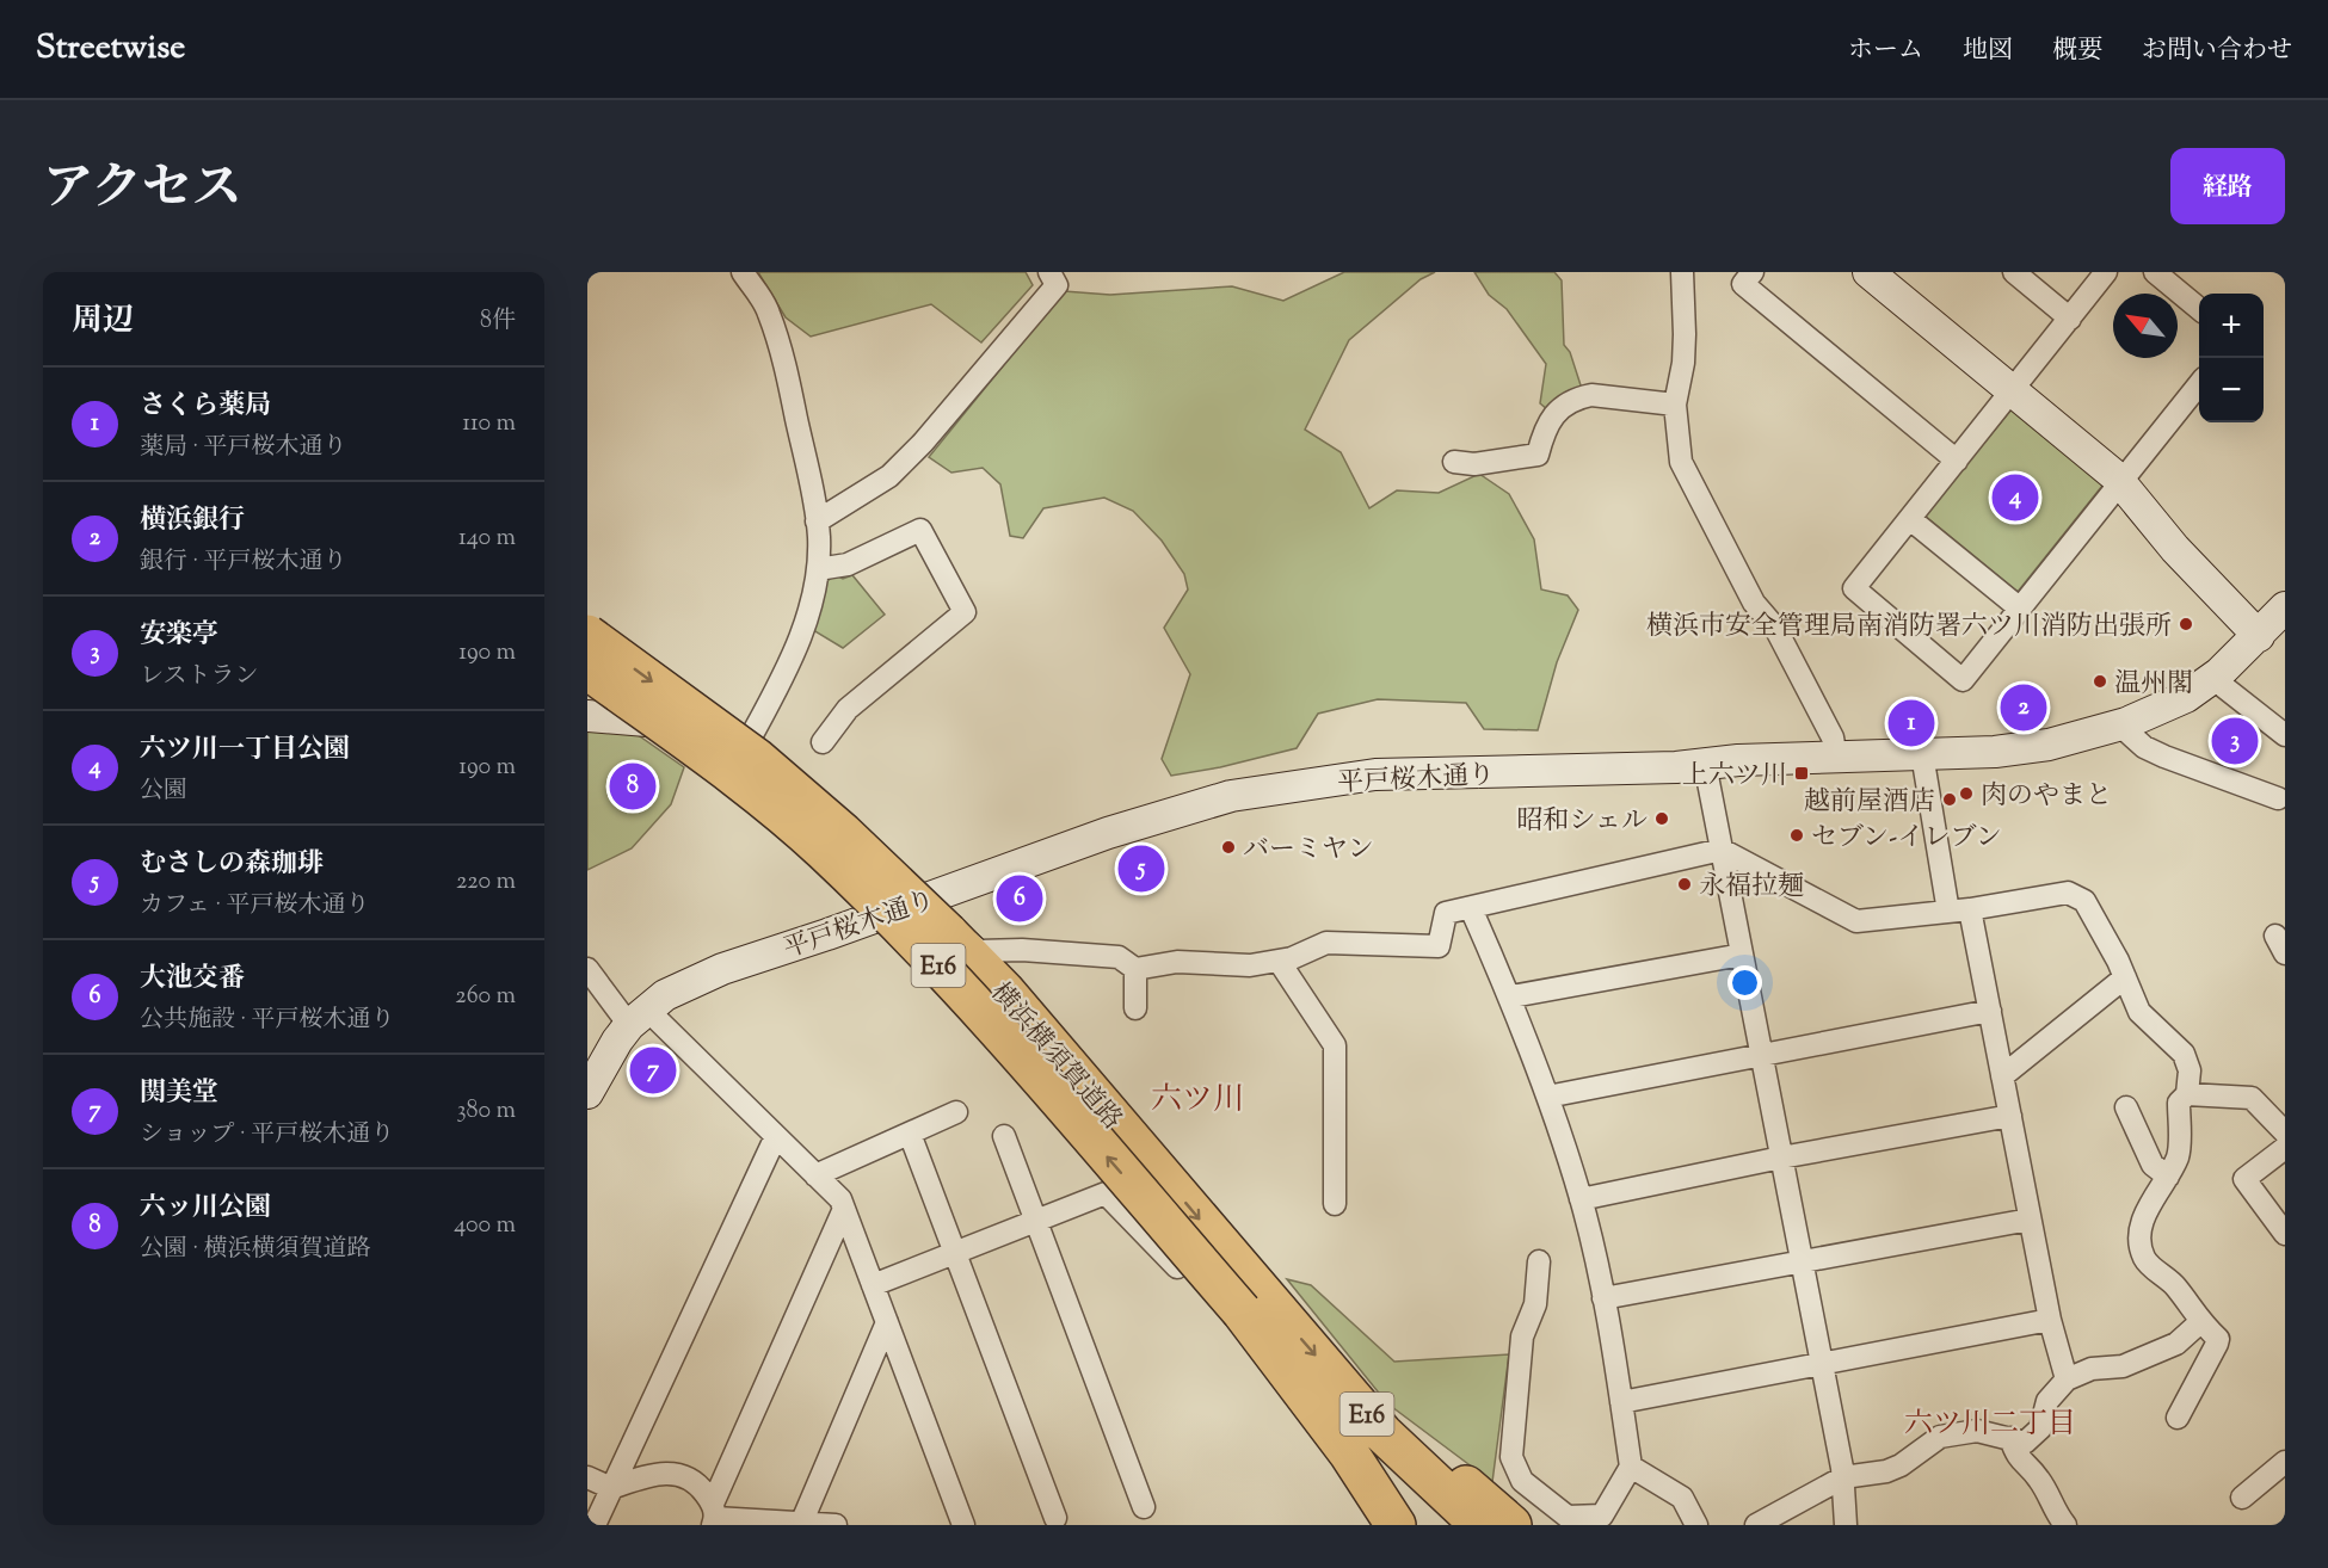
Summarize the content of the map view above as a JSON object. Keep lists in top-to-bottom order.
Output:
{
  "streets": {
    "highway": ["E16", "横浜横須賀道路"],
    "main road": ["平戸桜木通り"]
  },
  "districts": ["六ツ川", "六ツ川二丁目"],
  "places": {
    "other": [
      "横浜市安全管理局南消防署六ツ川消防出張所",
      "温州閣",
      "肉のやまと",
      "越前屋酒店",
      "昭和シェル",
      "セブン-イレブン",
      "バーミヤン",
      "永福拉麺"
    ],
    "transit": ["上六ツ川"]
  },
  "north": "top left",
  "page": {
    "header": "Streetwise",
    "nav": [
      "ホーム",
      "地図",
      "概要",
      "お問い合わせ"
    ],
    "title": "アクセス",
    "buttons": "経路",
    "heading": ["周辺", "8件"],
    "map_buttons": ["+", "−"],
    "list": [
      {
        "mark": "1",
        "name": "さくら薬局",
        "note": "薬局 · 平戸桜木通り",
        "value": "110 m"
      },
      {
        "mark": "2",
        "name": "横浜銀行",
        "note": "銀行 · 平戸桜木通り",
        "value": "140 m"
      },
      {
        "mark": "3",
        "name": "安楽亭",
        "note": "レストラン",
        "value": "190 m"
      },
      {
        "mark": "4",
        "name": "六ツ川一丁目公園",
        "note": "公園",
        "value": "190 m"
      },
      {
        "mark": "5",
        "name": "むさしの森珈琲",
        "note": "カフェ · 平戸桜木通り",
        "value": "220 m"
      },
      {
        "mark": "6",
        "name": "大池交番",
        "note": "公共施設 · 平戸桜木通り",
        "value": "260 m"
      },
      {
        "mark": "7",
        "name": "関美堂",
        "note": "ショップ · 平戸桜木通り",
        "value": "380 m"
      },
      {
        "mark": "8",
        "name": "六ッ川公園",
        "note": "公園 · 横浜横須賀道路",
        "value": "400 m"
      }
    ],
    "pins": [
      "4",
      "2",
      "1",
      "3",
      "8",
      "5",
      "6",
      "7"
    ]
  }
}
